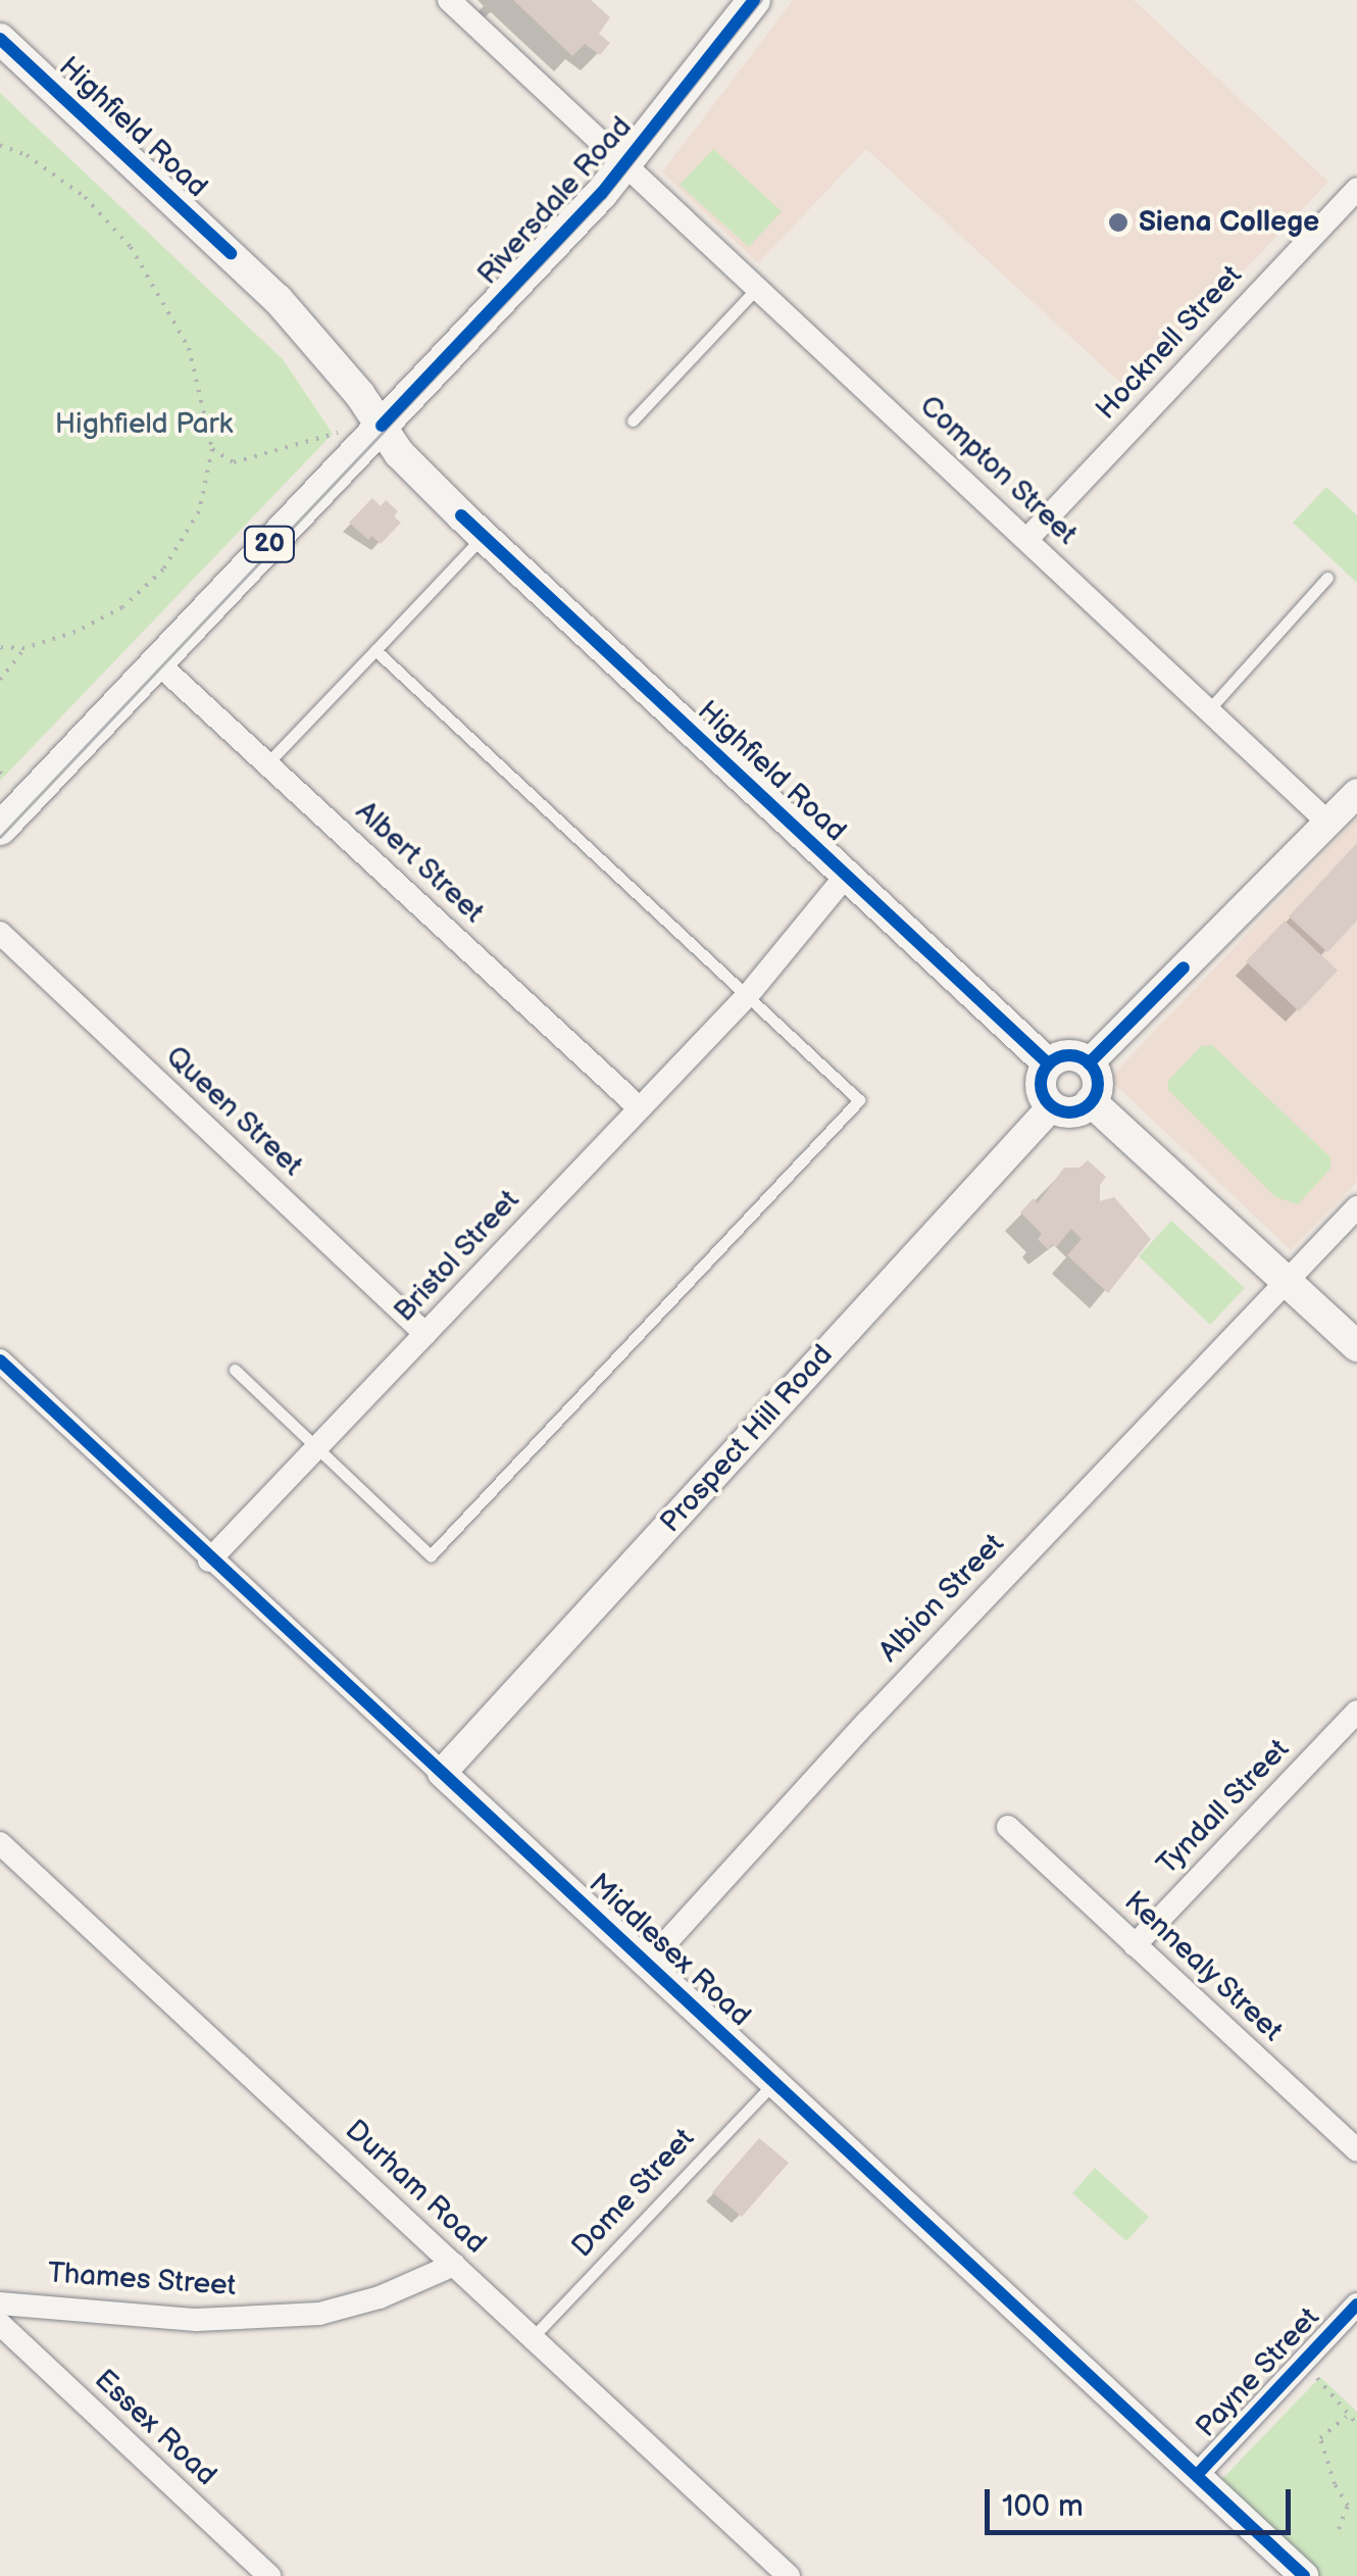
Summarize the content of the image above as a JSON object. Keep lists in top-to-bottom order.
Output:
{
  "streets": {
    "main road": ["Highfield Road", "Riversdale Road", "20"],
    "street": [
      "Hocknell Street",
      "Compton Street",
      "Albert Street",
      "Queen Street",
      "Bristol Street",
      "Prospect Hill Road",
      "Albion Street",
      "Tyndall Street",
      "Middlesex Road",
      "Kennealy Street",
      "Durham Road",
      "Thames Street",
      "Payne Street",
      "Essex Road"
    ],
    "lane": ["Dome Street"]
  },
  "crossings": [
    ["Highfield Road", "Riversdale Road"],
    ["Highfield Road", "Bristol Street"],
    ["Highfield Road", "Prospect Hill Road"],
    ["Riversdale Road", "Compton Street"],
    ["Riversdale Road", "Albert Street"],
    ["Hocknell Street", "Compton Street"],
    ["Albert Street", "Bristol Street"],
    ["Queen Street", "Bristol Street"],
    ["Bristol Street", "Middlesex Road"],
    ["Prospect Hill Road", "Middlesex Road"],
    ["Albion Street", "Middlesex Road"],
    ["Tyndall Street", "Kennealy Street"],
    ["Middlesex Road", "Dome Street"],
    ["Middlesex Road", "Payne Street"],
    ["Durham Road", "Dome Street"],
    ["Durham Road", "Thames Street"]
  ],
  "parks": ["Highfield Park"],
  "places": ["Siena College"],
  "scale_bar": "100 m"
}
